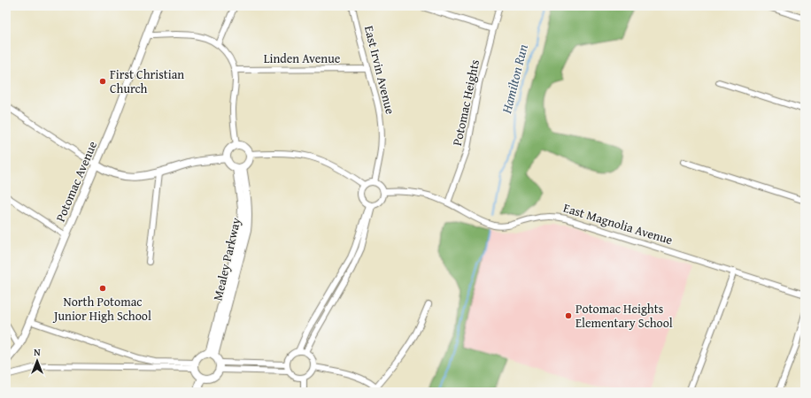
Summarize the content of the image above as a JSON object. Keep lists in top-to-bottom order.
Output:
{
  "streets": {
    "street": [
      "Linden Avenue",
      "East Irvin Avenue",
      "Potomac Heights",
      "Potomac Avenue",
      "East Magnolia Avenue",
      "Mealey Parkway"
    ]
  },
  "crossings": [
    ["Linden Avenue", "East Irvin Avenue"],
    ["East Irvin Avenue", "East Magnolia Avenue"],
    ["Potomac Heights", "East Magnolia Avenue"]
  ],
  "water": ["Hamilton Run"],
  "places": ["First Christian Church", "North Potomac Junior High School", "Potomac Heights Elementary School"],
  "north": "top"
}
